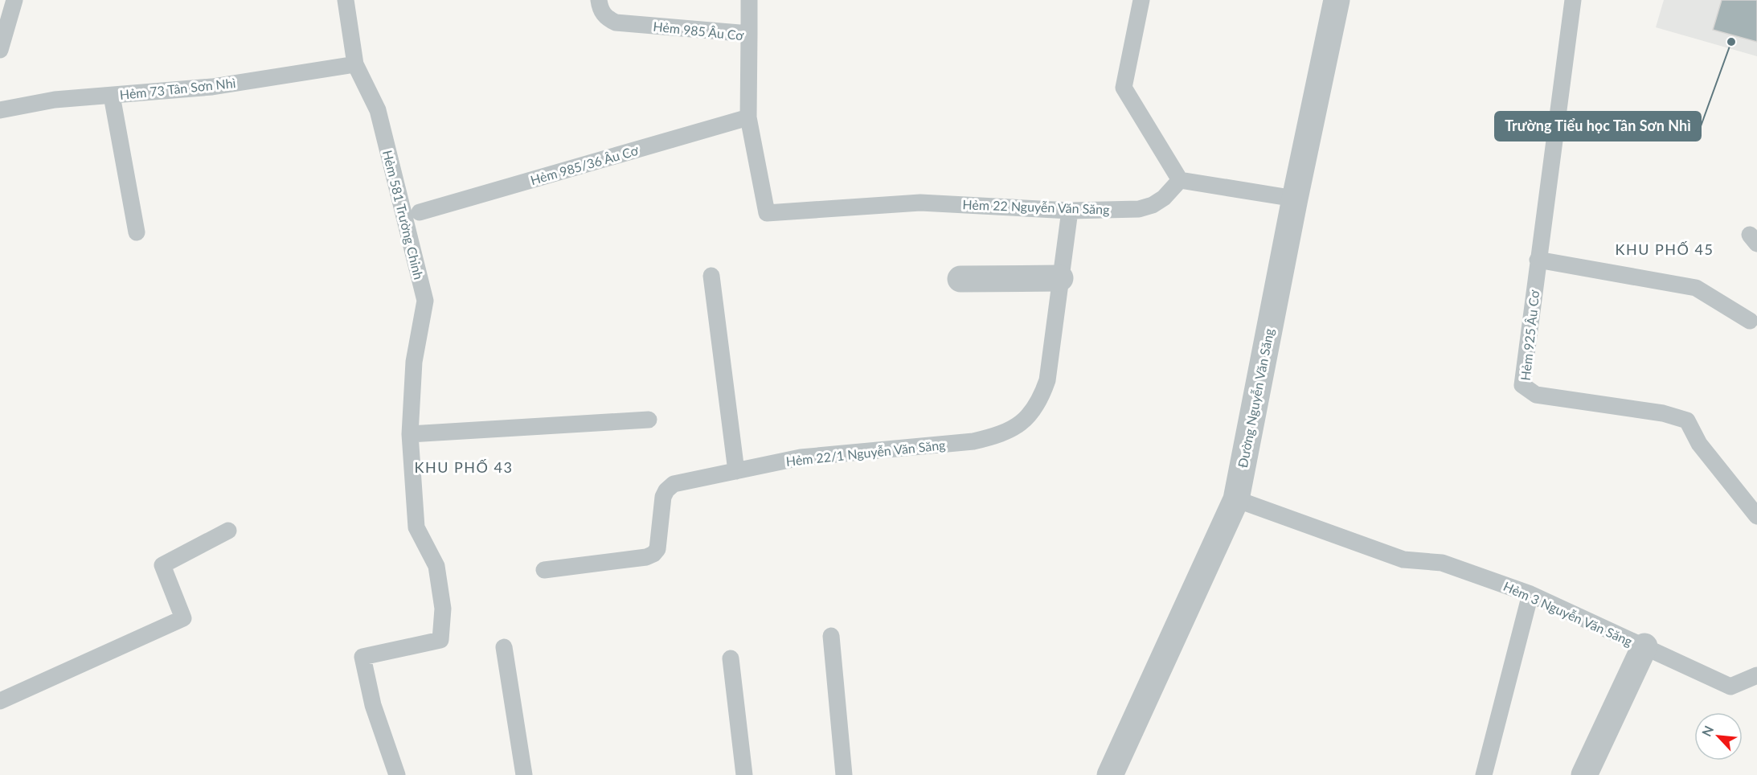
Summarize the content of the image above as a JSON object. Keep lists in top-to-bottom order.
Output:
{
  "streets": {
    "street": ["Đường Nguyễn Văn Săng"],
    "lane": [
      "Hẻm 985 Âu Cơ",
      "Hẻm 73 Tân Sơn Nhì",
      "Hẻm 985/36 Âu Cơ",
      "Hẻm 22 Nguyễn Văn Săng",
      "Hẻm 581 Trường Chinh",
      "Hẻm 925 Âu Cơ",
      "Hẻm 22/1 Nguyễn Văn Săng",
      "Hẻm 3 Nguyễn Văn Săng"
    ]
  },
  "crossings": [
    ["Hẻm 985 Âu Cơ", "Hẻm 985/36 Âu Cơ"],
    ["Hẻm 985 Âu Cơ", "Hẻm 22 Nguyễn Văn Săng"],
    ["Hẻm 73 Tân Sơn Nhì", "Hẻm 581 Trường Chinh"],
    ["Hẻm 22 Nguyễn Văn Săng", "Hẻm 22/1 Nguyễn Văn Săng"],
    ["Đường Nguyễn Văn Săng", "Hẻm 3 Nguyễn Văn Săng"]
  ],
  "districts": ["KHU PHỐ 45", "KHU PHỐ 43"],
  "places": ["Trường Tiểu học Tân Sơn Nhì"],
  "north": "top left"
}
